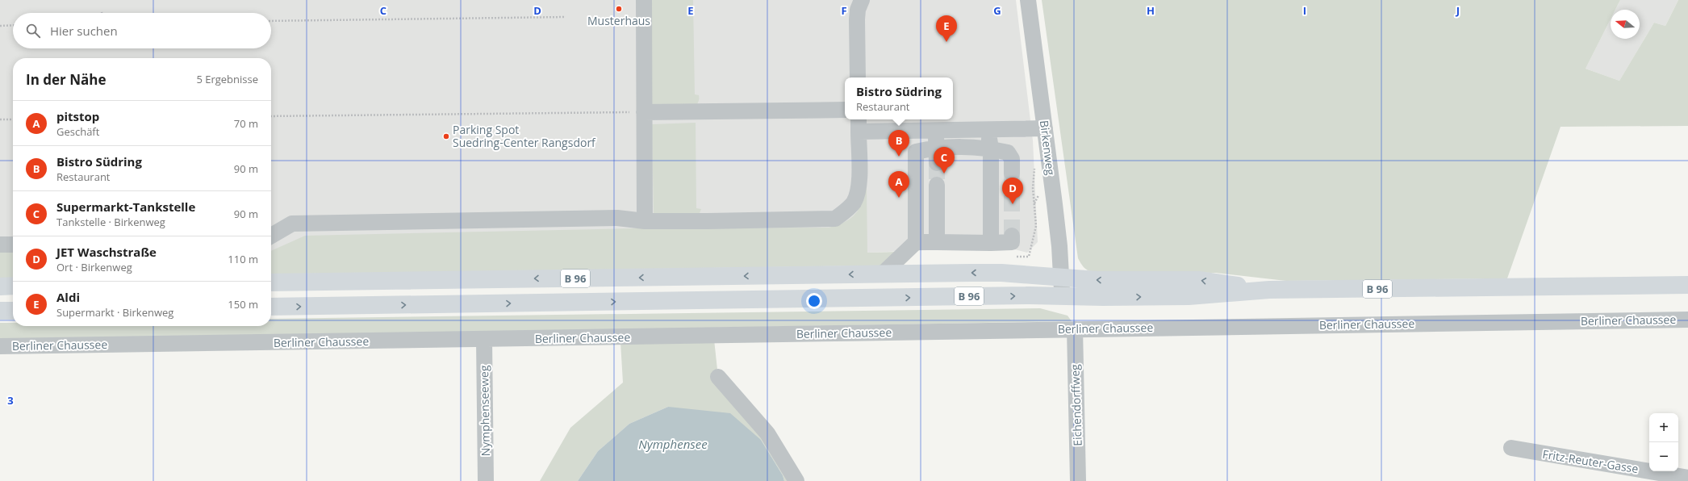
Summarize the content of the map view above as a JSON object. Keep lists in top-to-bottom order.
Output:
{
  "streets": {
    "main road": ["B 96"],
    "street": [
      "Birkenweg",
      "Berliner Chaussee",
      "Eichendorffweg",
      "Nymphenseeweg",
      "Fritz-Reuter-Gasse"
    ]
  },
  "crossings": [
    ["Birkenweg", "B 96"],
    ["Berliner Chaussee", "Eichendorffweg"],
    ["Berliner Chaussee", "Nymphenseeweg"]
  ],
  "water": ["Nymphensee"],
  "places": ["Musterhaus", "Parking Spot Suedring-Center Rangsdorf"],
  "north": "left",
  "page": {
    "search": "Hier suchen",
    "pins": [
      "E",
      "B",
      "C",
      "A",
      "D"
    ],
    "heading": ["In der Nähe", "5 Ergebnisse"],
    "popup": ["Bistro Südring", "Restaurant"],
    "list": [
      {
        "mark": "A",
        "name": "pitstop",
        "note": "Geschäft",
        "value": "70 m"
      },
      {
        "mark": "B",
        "name": "Bistro Südring",
        "note": "Restaurant",
        "value": "90 m"
      },
      {
        "mark": "C",
        "name": "Supermarkt-Tankstelle",
        "note": "Tankstelle · Birkenweg",
        "value": "90 m"
      },
      {
        "mark": "D",
        "name": "JET Waschstraße",
        "note": "Ort · Birkenweg",
        "value": "110 m"
      },
      {
        "mark": "E",
        "name": "Aldi",
        "note": "Supermarkt · Birkenweg",
        "value": "150 m"
      }
    ],
    "map_buttons": ["+", "−"]
  },
  "grid": {
    "columns": [
      "C",
      "D",
      "E",
      "F",
      "G",
      "H",
      "I",
      "J"
    ],
    "rows": ["3"]
  }
}
